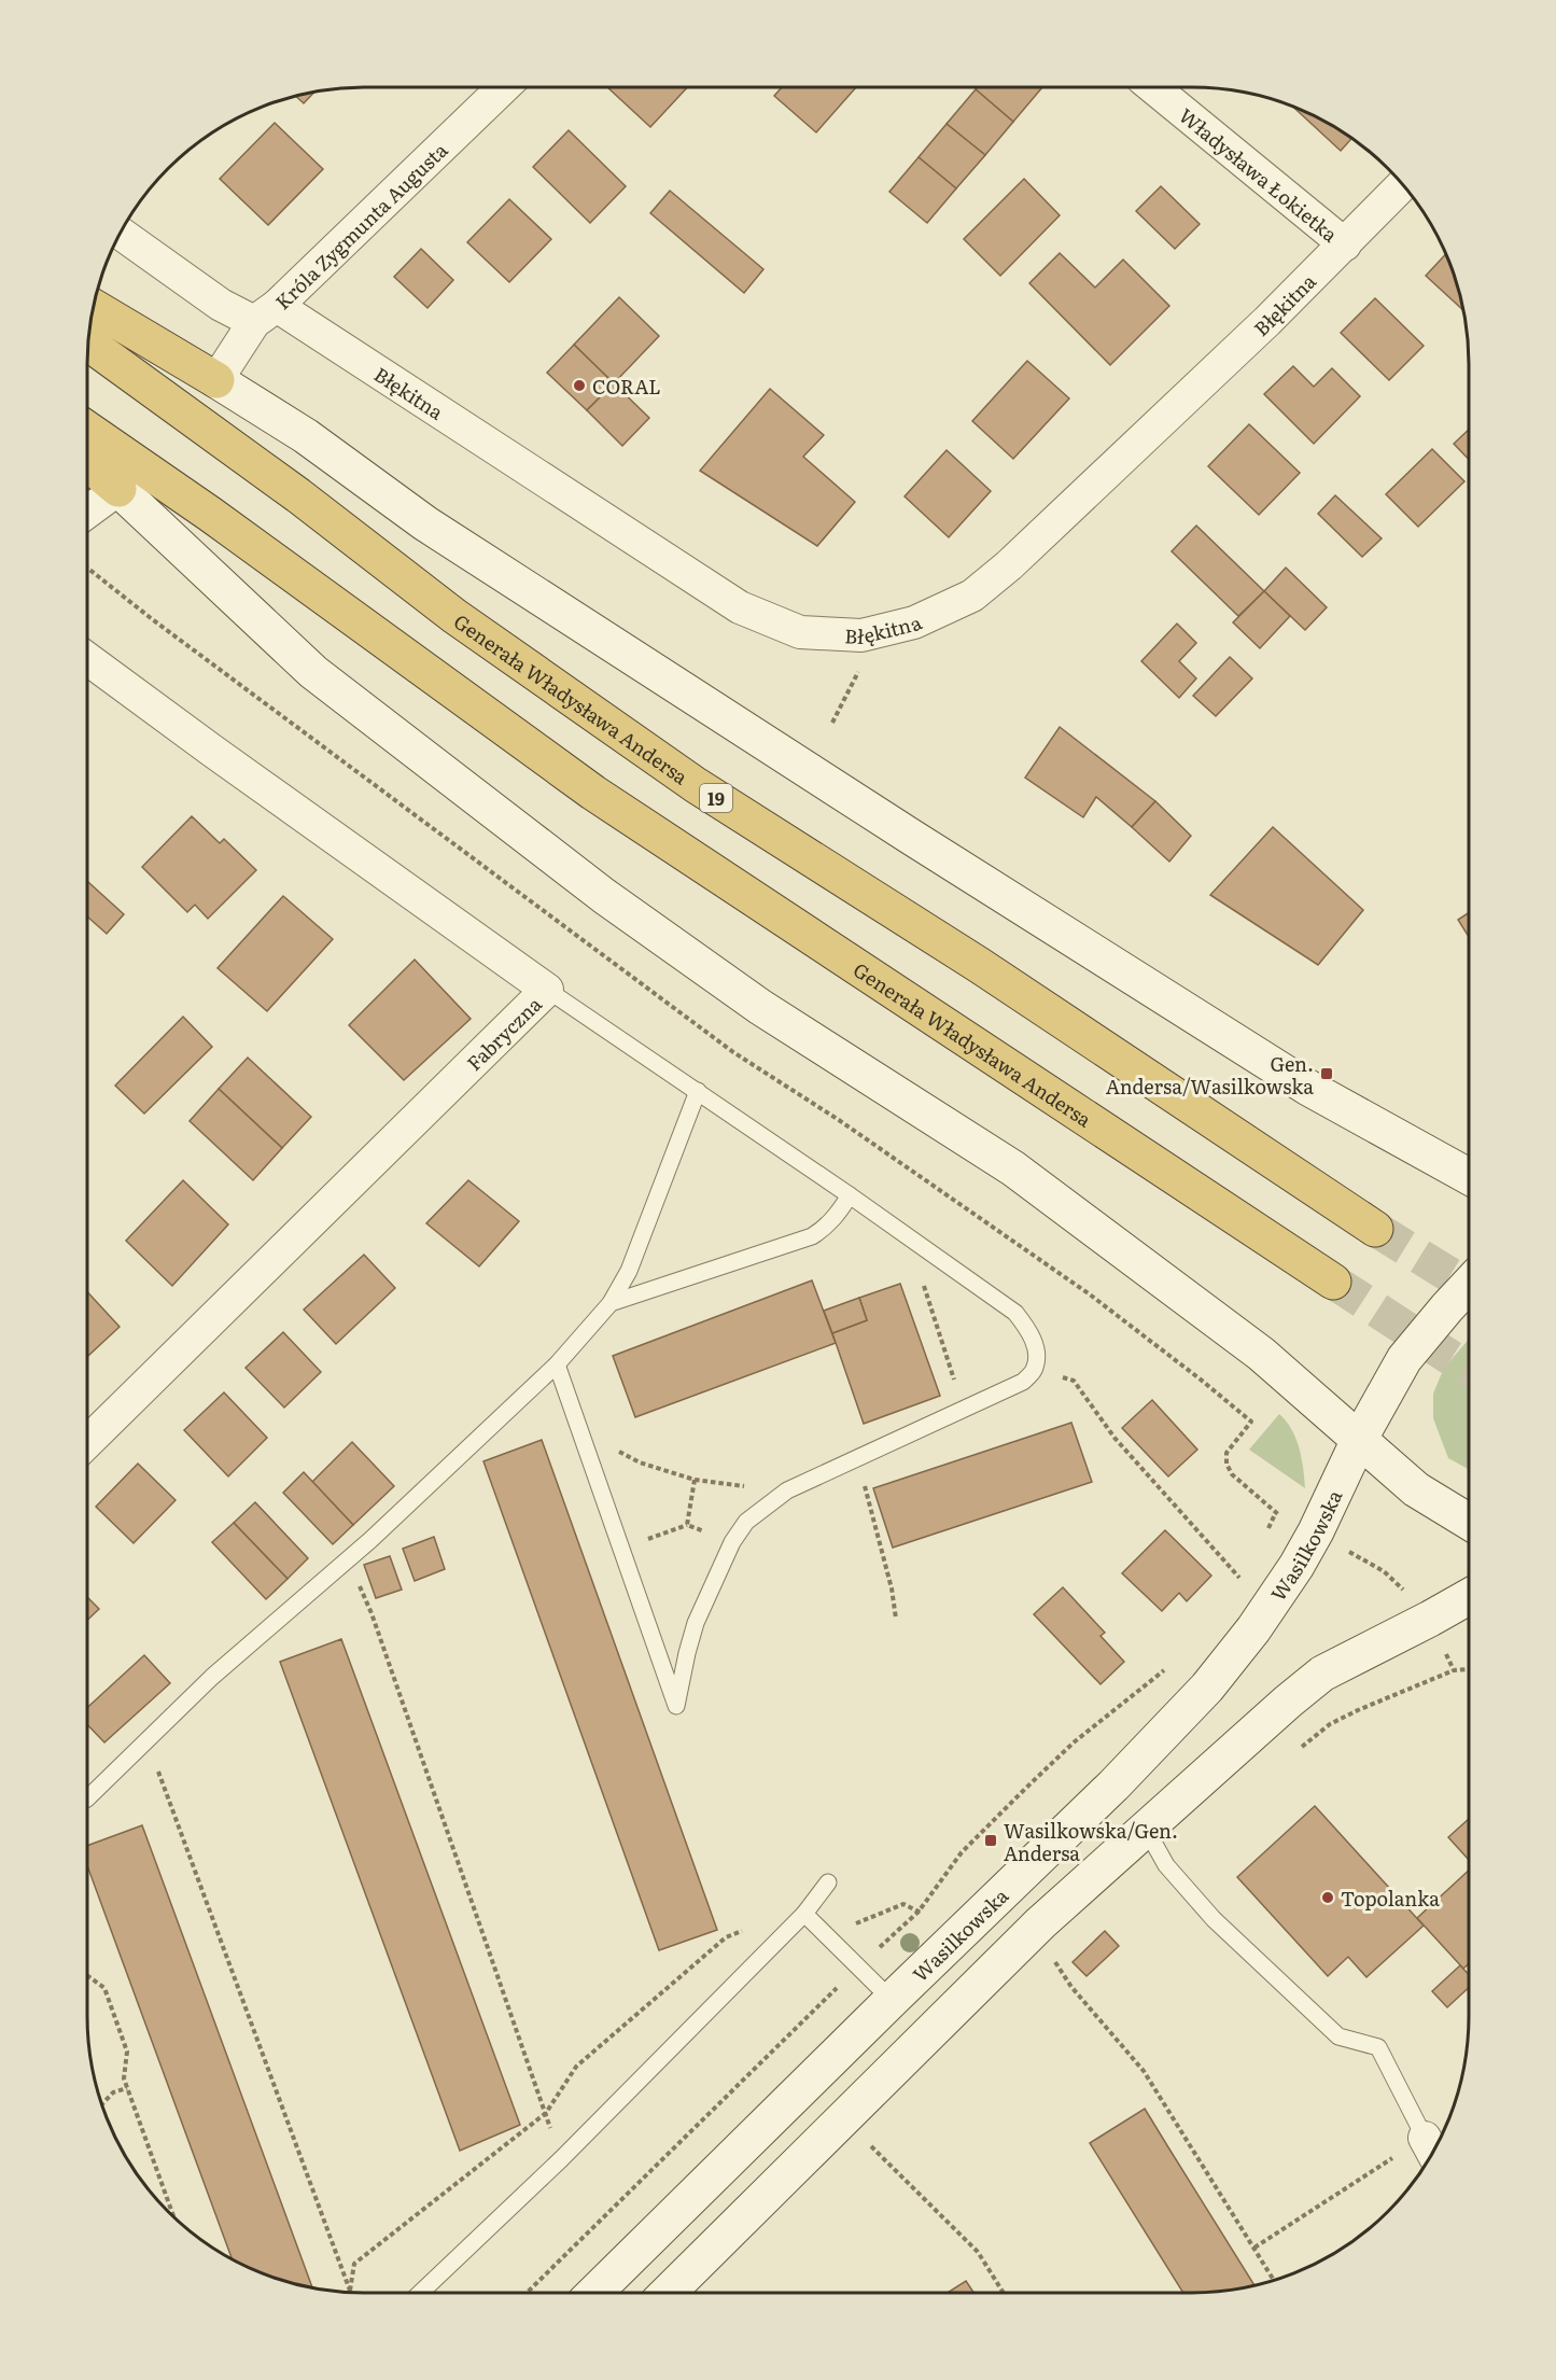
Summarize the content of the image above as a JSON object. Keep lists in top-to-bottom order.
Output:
{
  "streets": {
    "highway": ["Generała Władysława Andersa", "19"],
    "main road": ["Wasilkowska"],
    "street": [
      "Władysława Łokietka",
      "Króla Zygmunta Augusta",
      "Błękitna",
      "Fabryczna"
    ]
  },
  "crossings": [
    ["Władysława Łokietka", "Błękitna"],
    ["Króla Zygmunta Augusta", "Błękitna"]
  ],
  "places": {
    "other": ["CORAL", "Topolanka"],
    "transit": ["Gen. Andersa/Wasilkowska", "Wasilkowska/Gen. Andersa"]
  }
}
